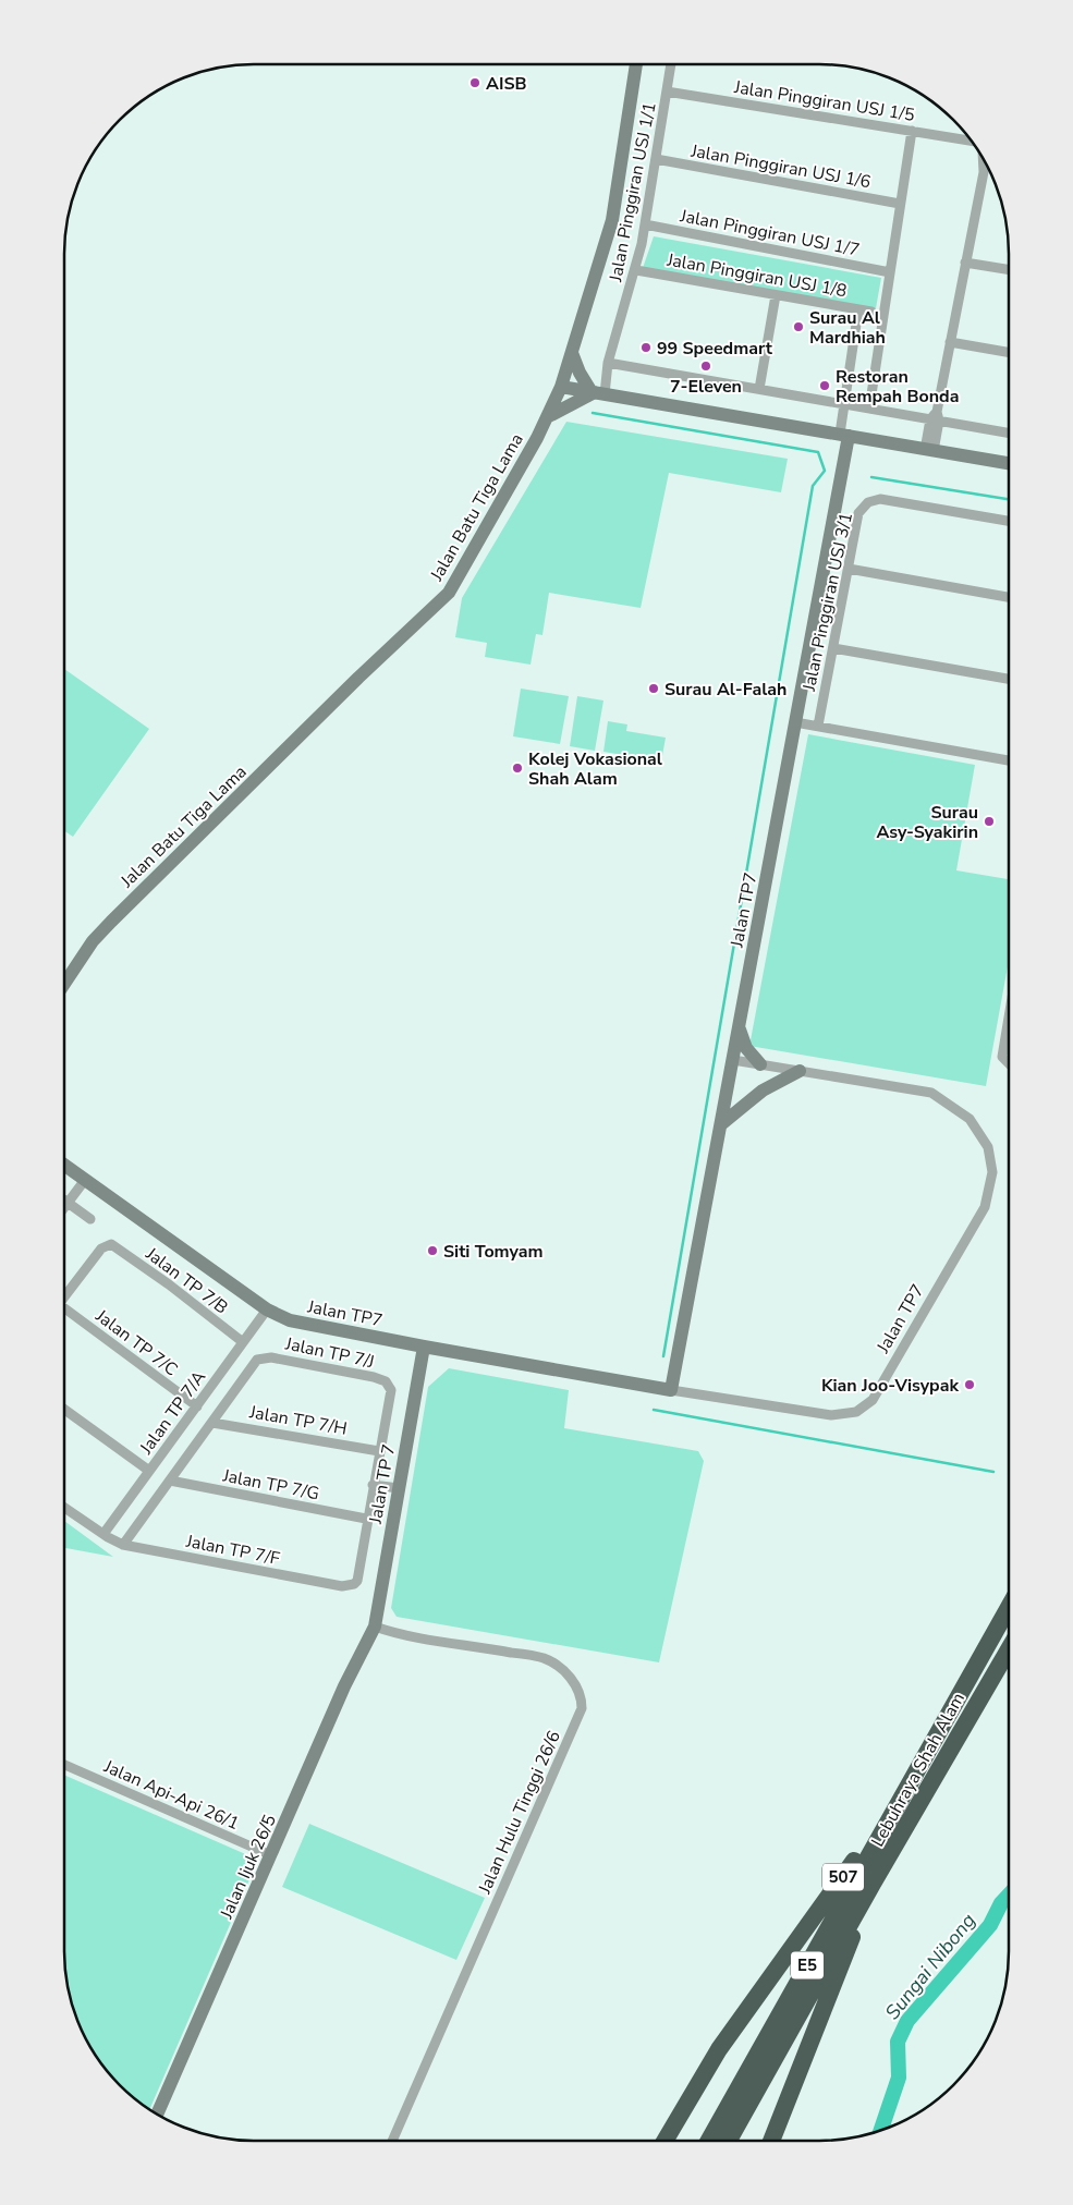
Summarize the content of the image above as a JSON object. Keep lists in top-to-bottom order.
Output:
{
  "streets": {
    "highway": ["Lebuhraya Shah Alam", "507", "E5"],
    "street": [
      "Jalan Pinggiran USJ 1/5",
      "Jalan Pinggiran USJ 1/6",
      "Jalan Pinggiran USJ 1/1",
      "Jalan Pinggiran USJ 1/7",
      "Jalan Pinggiran USJ 1/8",
      "Jalan Batu Tiga Lama",
      "Jalan Pinggiran USJ 3/1",
      "Jalan TP7",
      "Jalan TP 7/B",
      "Jalan TP 7/C",
      "Jalan TP 7/J",
      "Jalan TP 7/A",
      "Jalan TP 7/H",
      "Jalan TP 7/G",
      "Jalan TP 7",
      "Jalan TP 7/F",
      "Jalan Api-Api 26/1",
      "Jalan Hulu Tinggi 26/6",
      "Jalan Ijuk 26/5"
    ]
  },
  "crossings": [
    ["Jalan Pinggiran USJ 1/5", "Jalan Pinggiran USJ 1/1"],
    ["Jalan Pinggiran USJ 1/6", "Jalan Pinggiran USJ 1/1"],
    ["Jalan Pinggiran USJ 1/1", "Jalan Pinggiran USJ 1/7"],
    ["Jalan Pinggiran USJ 1/1", "Jalan Pinggiran USJ 1/8"],
    ["Jalan TP7", "Jalan TP 7/A"],
    ["Jalan TP7", "Jalan TP 7"],
    ["Jalan TP 7/B", "Jalan TP 7/A"],
    ["Jalan TP 7/C", "Jalan TP 7/A"],
    ["Jalan TP 7/J", "Jalan TP 7/H"],
    ["Jalan TP 7/A", "Jalan TP 7/F"],
    ["Jalan TP 7/G", "Jalan TP 7/F"],
    ["Jalan TP 7", "Jalan Hulu Tinggi 26/6"],
    ["Jalan TP 7", "Jalan Ijuk 26/5"],
    ["Lebuhraya Shah Alam", "507"],
    ["Jalan Api-Api 26/1", "Jalan Ijuk 26/5"],
    ["Jalan Hulu Tinggi 26/6", "Jalan Ijuk 26/5"]
  ],
  "water": ["Sungai Nibong"],
  "places": [
    "AISB",
    "Surau Al Mardhiah",
    "99 Speedmart",
    "7-Eleven",
    "Restoran Rempah Bonda",
    "Surau Al-Falah",
    "Kolej Vokasional Shah Alam",
    "Surau Asy-Syakirin",
    "Siti Tomyam",
    "Kian Joo-Visypak"
  ]
}
